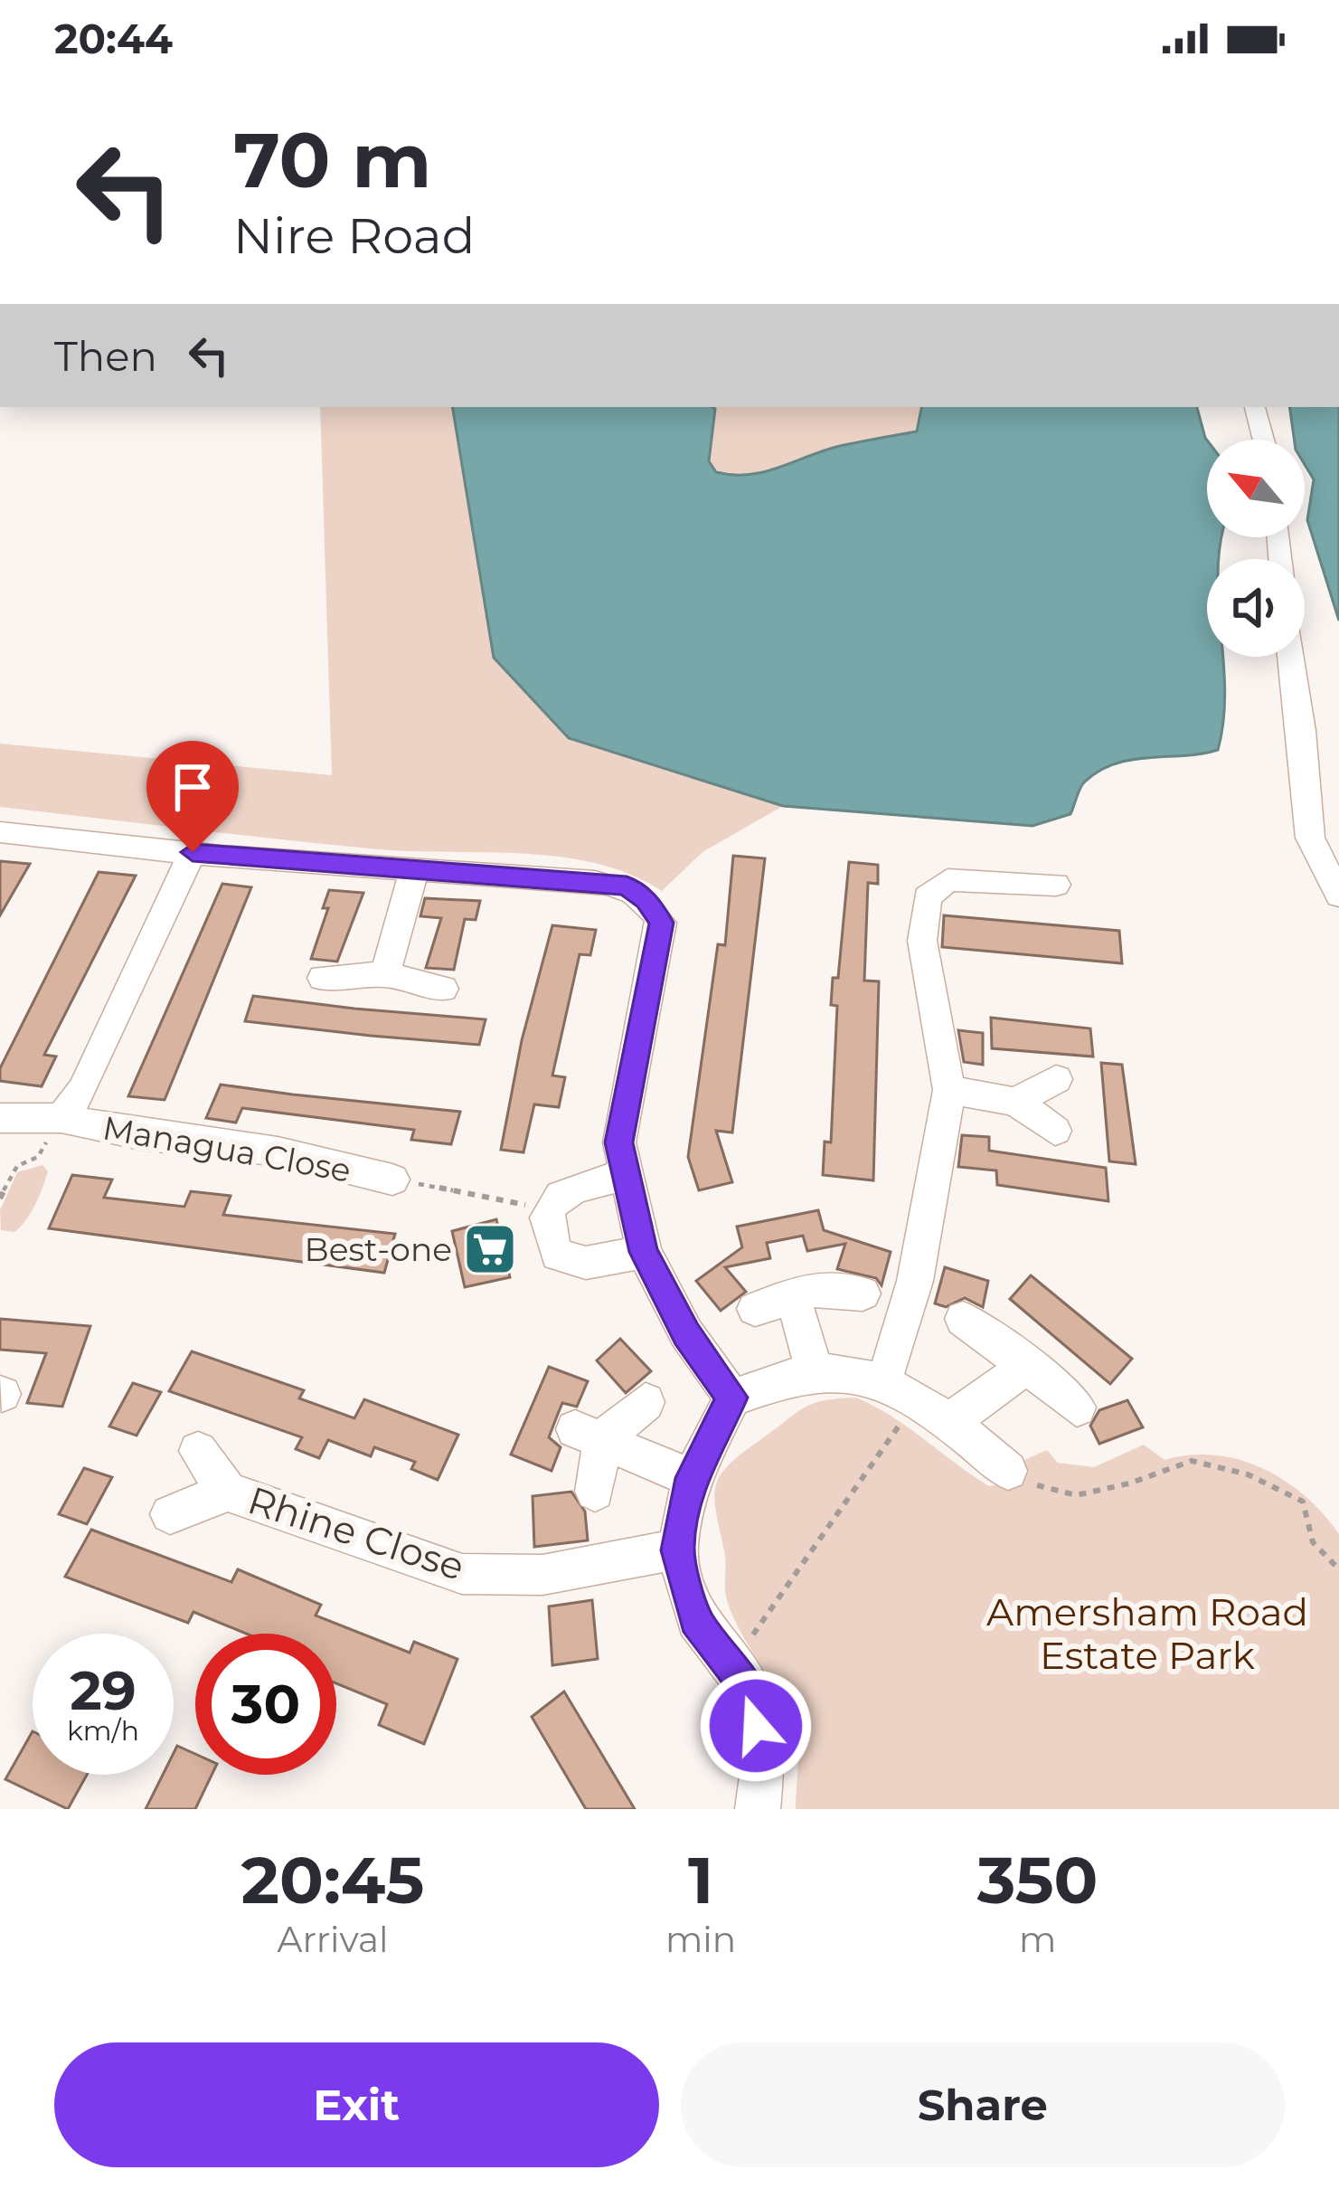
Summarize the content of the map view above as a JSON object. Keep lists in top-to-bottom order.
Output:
{
  "streets": {
    "street": ["Managua Close", "Rhine Close"]
  },
  "parks": ["Amersham Road Estate Park"],
  "places": {
    "supermarket": ["Best-one"]
  },
  "north": "top left",
  "page": {
    "status": "20:44",
    "turn": ["70 m", "Nire Road"],
    "then": "Then",
    "speed": "29 km/h",
    "limit": "30",
    "eta": [
      "20:45",
      "Arrival",
      "1",
      "min",
      "350",
      "m"
    ],
    "buttons": ["Exit", "Share"]
  }
}
